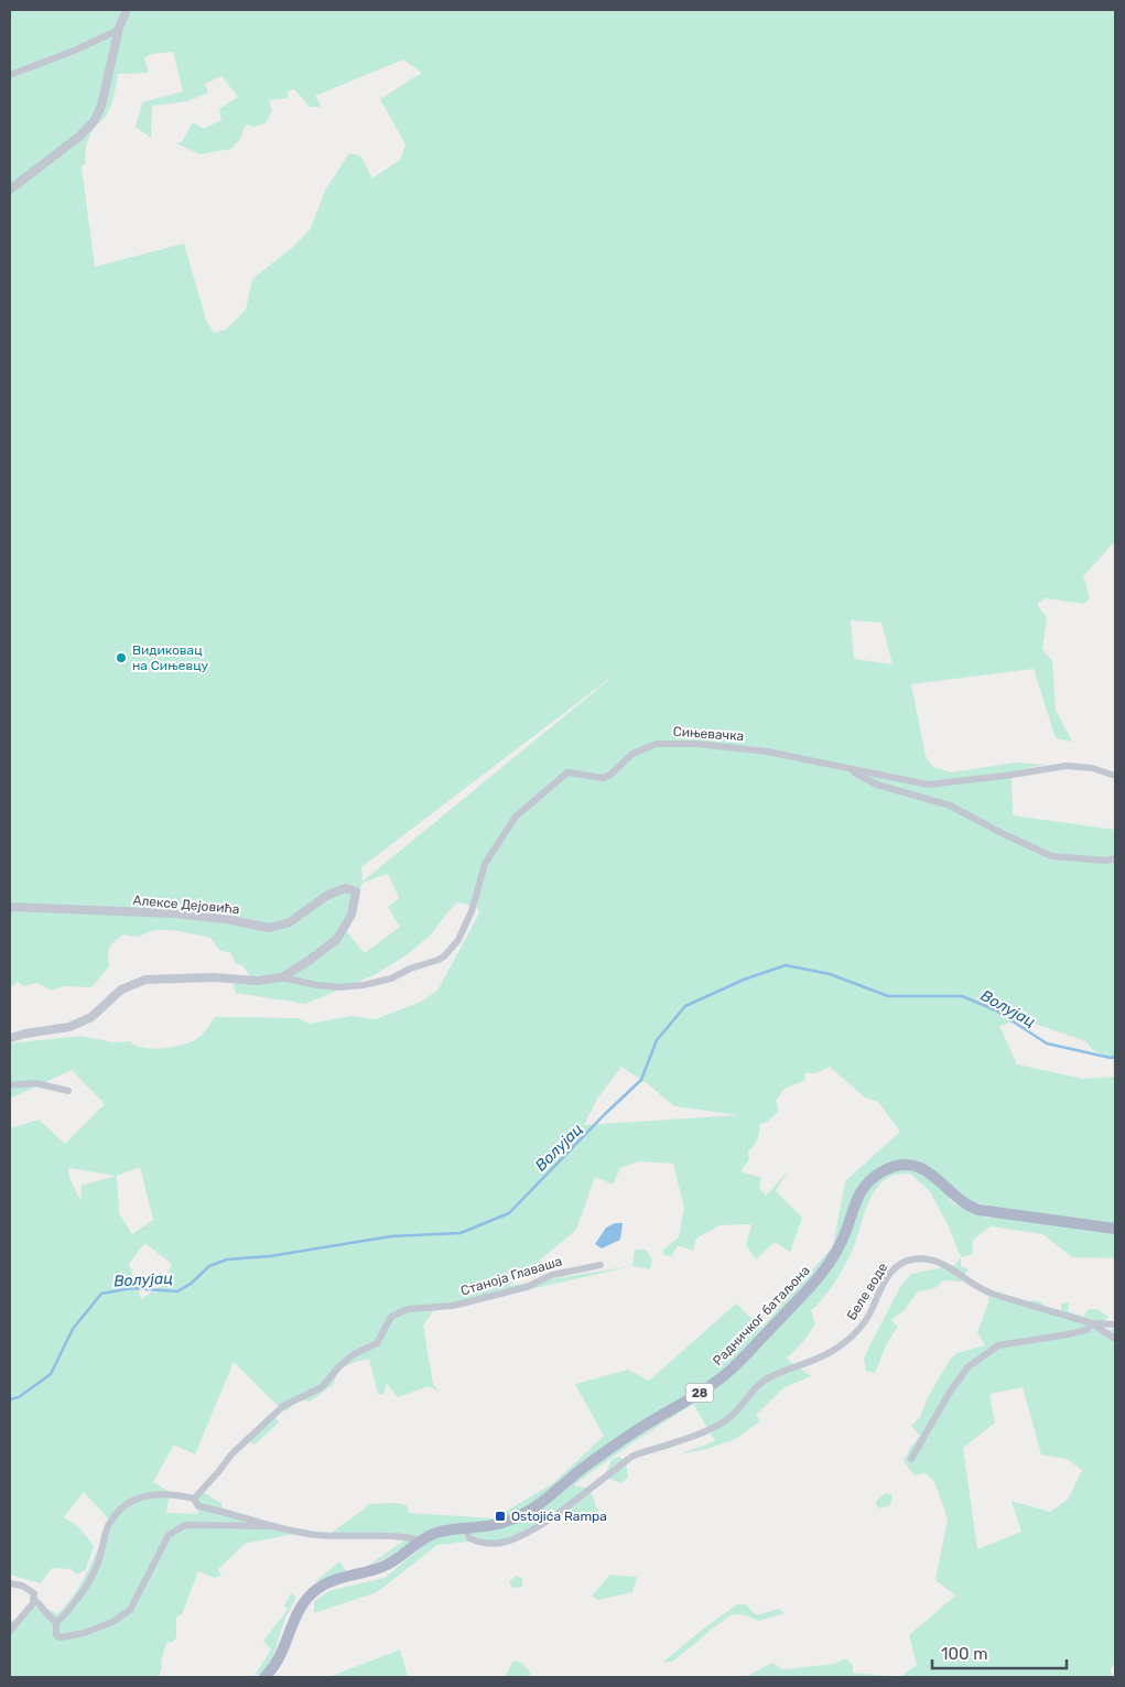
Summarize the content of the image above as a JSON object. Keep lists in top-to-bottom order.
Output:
{
  "streets": {
    "main road": ["Радничког батаљона", "28"],
    "street": [
      "Сињевачка",
      "Алексе Дејовића",
      "Станоја Главаша",
      "Беле воде"
    ]
  },
  "crossings": [
    ["Сињевачка", "Алексе Дејовића"],
    ["Беле воде", "Радничког батаљона"]
  ],
  "water": ["Волујац"],
  "places": {
    "other": ["Видиковац на Сињевцу"],
    "transit": ["Ostojića Rampa"]
  },
  "scale_bar": "100 m"
}
